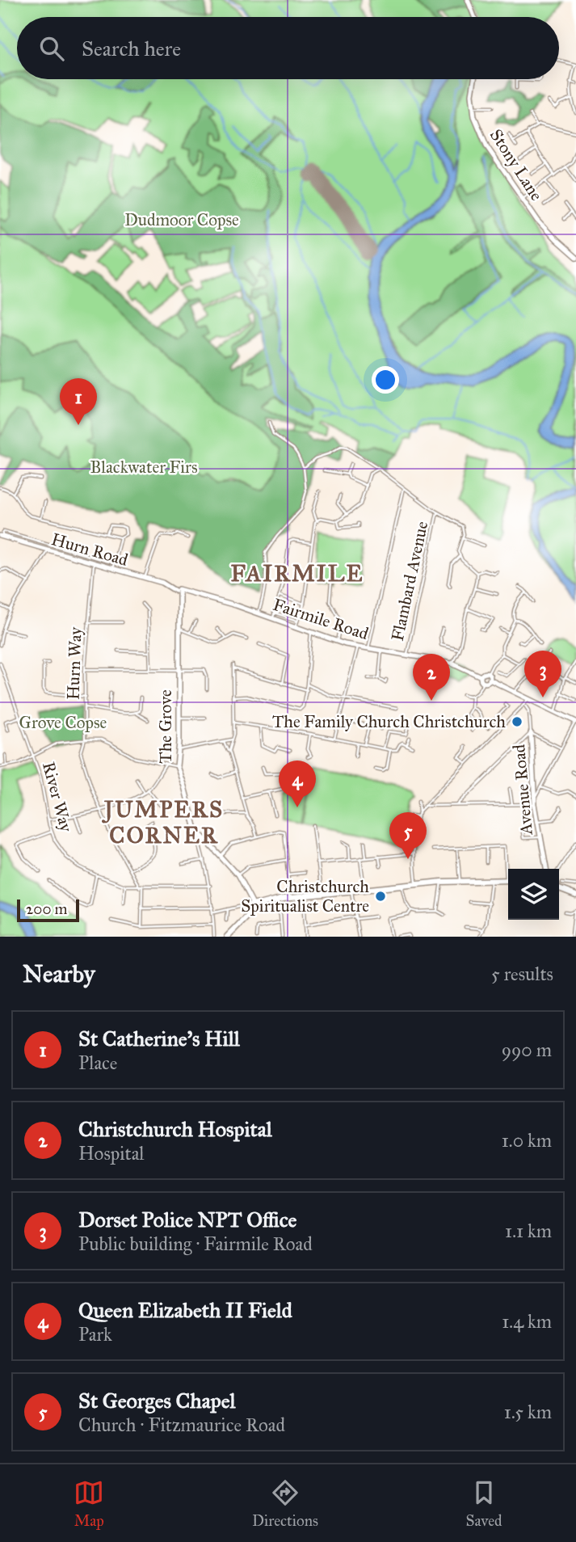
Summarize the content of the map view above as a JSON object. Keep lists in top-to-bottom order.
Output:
{
  "streets": {
    "main road": [
      "Stony Lane",
      "Hurn Road",
      "Fairmile Road",
      "The Grove",
      "Avenue Road"
    ],
    "street": ["Flambard Avenue", "Hurn Way", "River Way"]
  },
  "crossings": [
    ["Hurn Road", "Fairmile Road"],
    ["Hurn Road", "Hurn Way"],
    ["Hurn Road", "The Grove"],
    ["Flambard Avenue", "Fairmile Road"],
    ["Fairmile Road", "The Grove"],
    ["Hurn Way", "River Way"]
  ],
  "districts": ["FAIRMILE", "JUMPERS CORNER"],
  "parks": ["Dudmoor Copse", "Blackwater Firs", "Grove Copse"],
  "places": ["The Family Church Christchurch", "Christchurch Spiritualist Centre"],
  "scale_bar": "200 m",
  "page": {
    "search": "Search here",
    "pins": [
      "1",
      "3",
      "2",
      "4",
      "5"
    ],
    "scale": "200 m",
    "heading": ["Nearby", "5 results"],
    "list": [
      {
        "mark": "1",
        "name": "St Catherine's Hill",
        "note": "Place",
        "value": "990 m"
      },
      {
        "mark": "2",
        "name": "Christchurch Hospital",
        "note": "Hospital",
        "value": "1.0 km"
      },
      {
        "mark": "3",
        "name": "Dorset Police NPT Office",
        "note": "Public building · Fairmile Road",
        "value": "1.1 km"
      },
      {
        "mark": "4",
        "name": "Queen Elizabeth II Field",
        "note": "Park",
        "value": "1.4 km"
      },
      {
        "mark": "5",
        "name": "St Georges Chapel",
        "note": "Church · Fitzmaurice Road",
        "value": "1.5 km"
      }
    ],
    "nav": ["Map", "Directions", "Saved"]
  }
}
